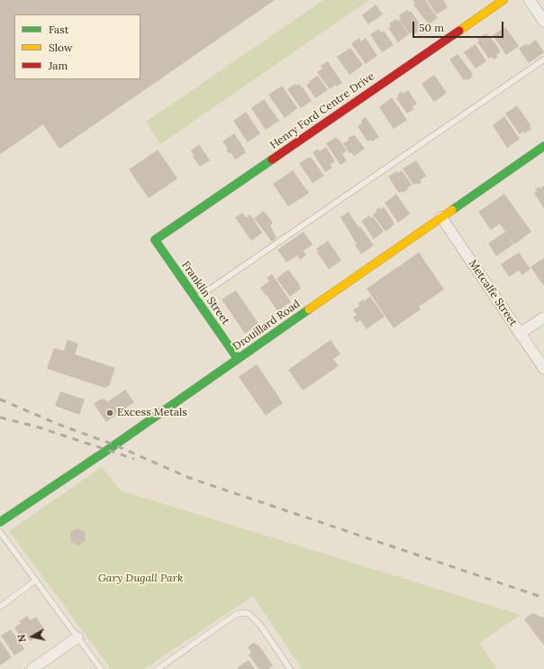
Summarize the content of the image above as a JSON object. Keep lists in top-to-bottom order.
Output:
{
  "streets": {
    "street": [
      "Henry Ford Centre Drive",
      "Franklin Street",
      "Metcalfe Street",
      "Drouillard Road"
    ]
  },
  "crossings": [
    ["Henry Ford Centre Drive", "Franklin Street"],
    ["Franklin Street", "Drouillard Road"],
    ["Metcalfe Street", "Drouillard Road"]
  ],
  "parks": ["Gary Dugall Park"],
  "places": ["Excess Metals"],
  "legend": ["Fast", "Slow", "Jam"],
  "scale_bar": "50 m",
  "north": "left"
}
